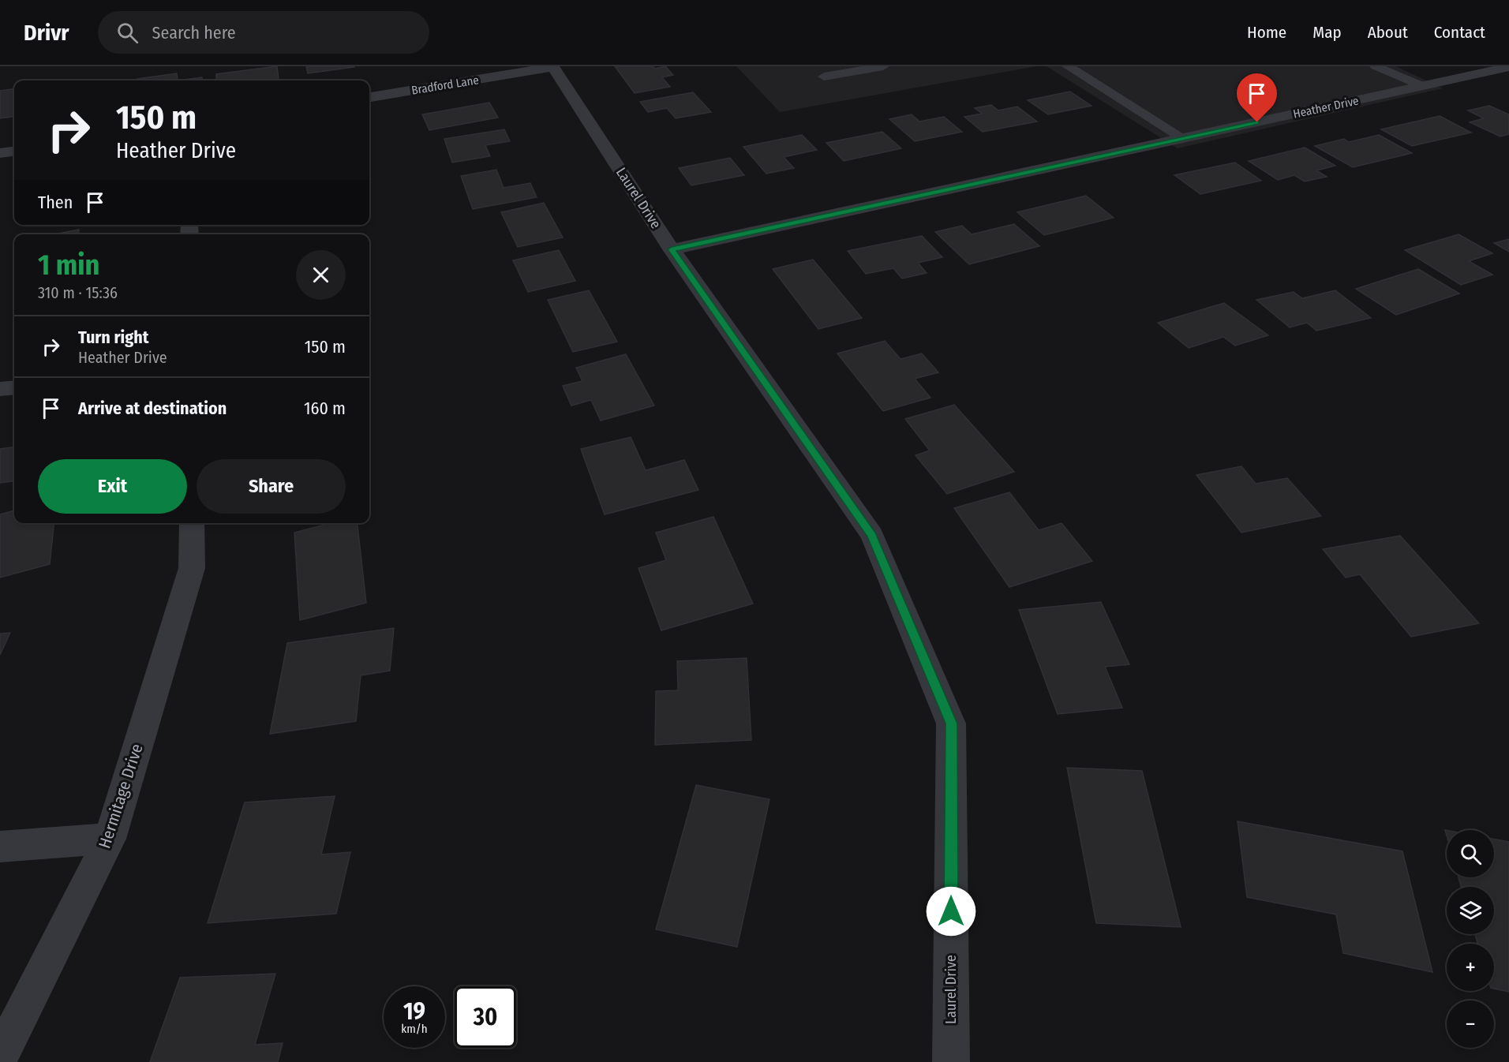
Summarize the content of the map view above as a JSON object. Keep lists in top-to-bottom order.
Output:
{
  "streets": {
    "street": [
      "Bradford Lane",
      "Heather Drive",
      "Laurel Drive",
      "Hermitage Drive"
    ]
  },
  "crossings": [
    ["Bradford Lane", "Laurel Drive"],
    ["Heather Drive", "Laurel Drive"]
  ],
  "page": {
    "header": "Drivr",
    "search": "Search here",
    "nav": [
      "Home",
      "Map",
      "About",
      "Contact"
    ],
    "turn": ["150 m", "Heather Drive"],
    "then": "Then",
    "heading": ["1 min", "310 m · 15:36"],
    "list": [
      {
        "name": "Turn right",
        "note": "Heather Drive",
        "value": "150 m"
      },
      {
        "name": "Arrive at destination",
        "value": "160 m"
      }
    ],
    "buttons": ["Exit", "Share"],
    "map_buttons": ["+", "−"],
    "speed": "19 km/h",
    "limit": "30"
  }
}
